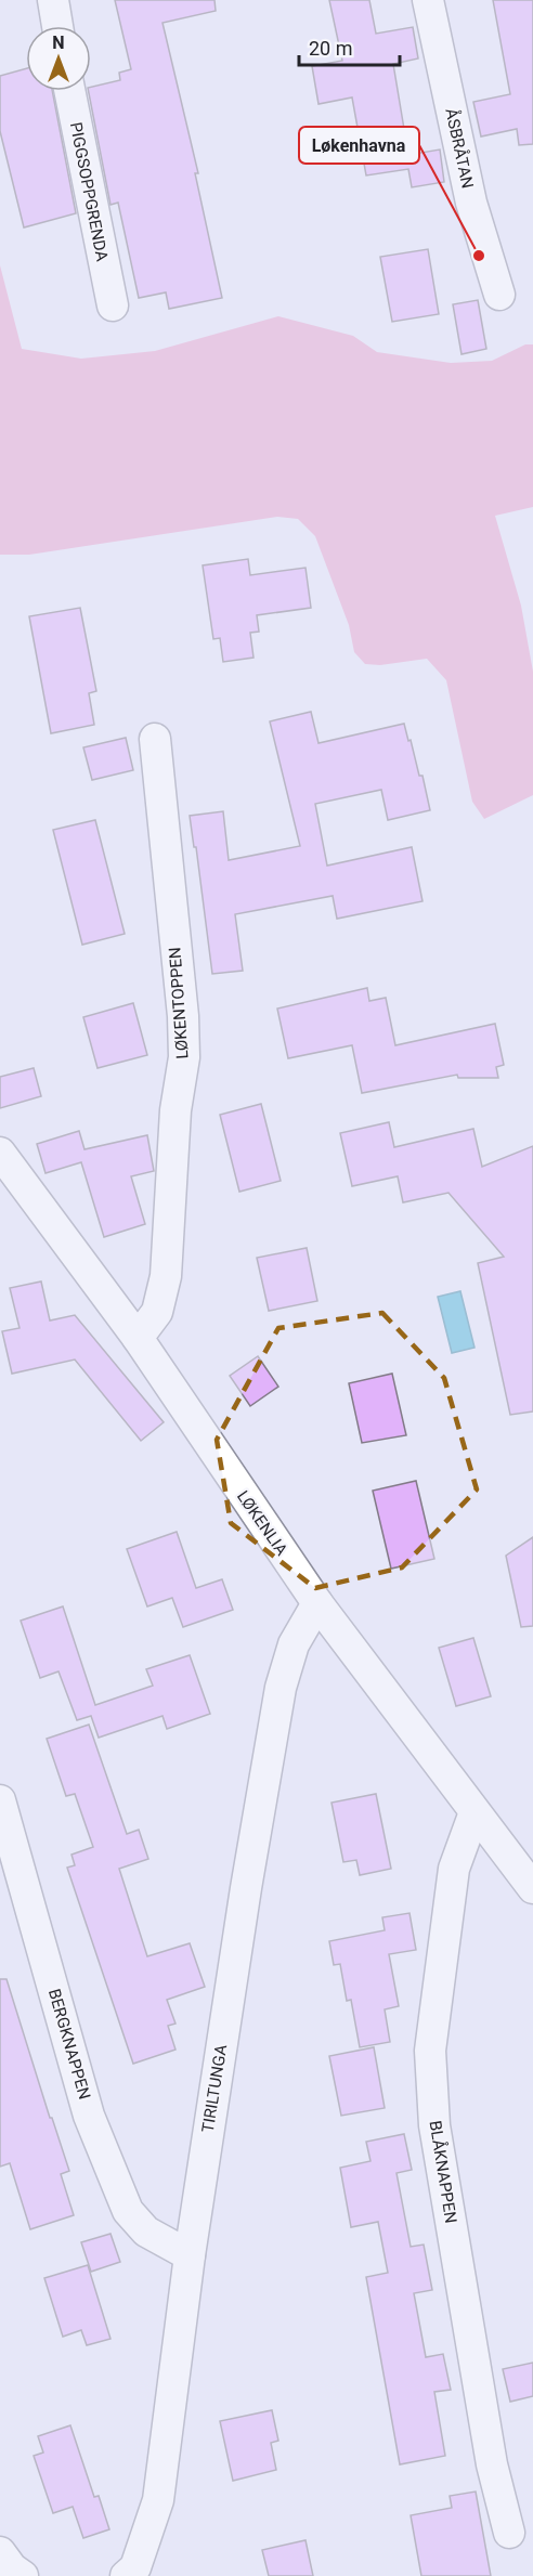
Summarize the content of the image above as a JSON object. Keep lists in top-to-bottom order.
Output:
{
  "streets": {
    "street": [
      "ÅSBRÅTAN",
      "PIGGSOPPGRENDA",
      "LØKENTOPPEN",
      "LØKENLIA",
      "BERGKNAPPEN",
      "TIRILTUNGA",
      "BLÅKNAPPEN"
    ]
  },
  "crossings": [
    ["LØKENTOPPEN", "LØKENLIA"],
    ["LØKENLIA", "TIRILTUNGA"],
    ["LØKENLIA", "BLÅKNAPPEN"],
    ["BERGKNAPPEN", "TIRILTUNGA"]
  ],
  "places": ["Løkenhavna"],
  "scale_bar": "20 m",
  "north": "top"
}
